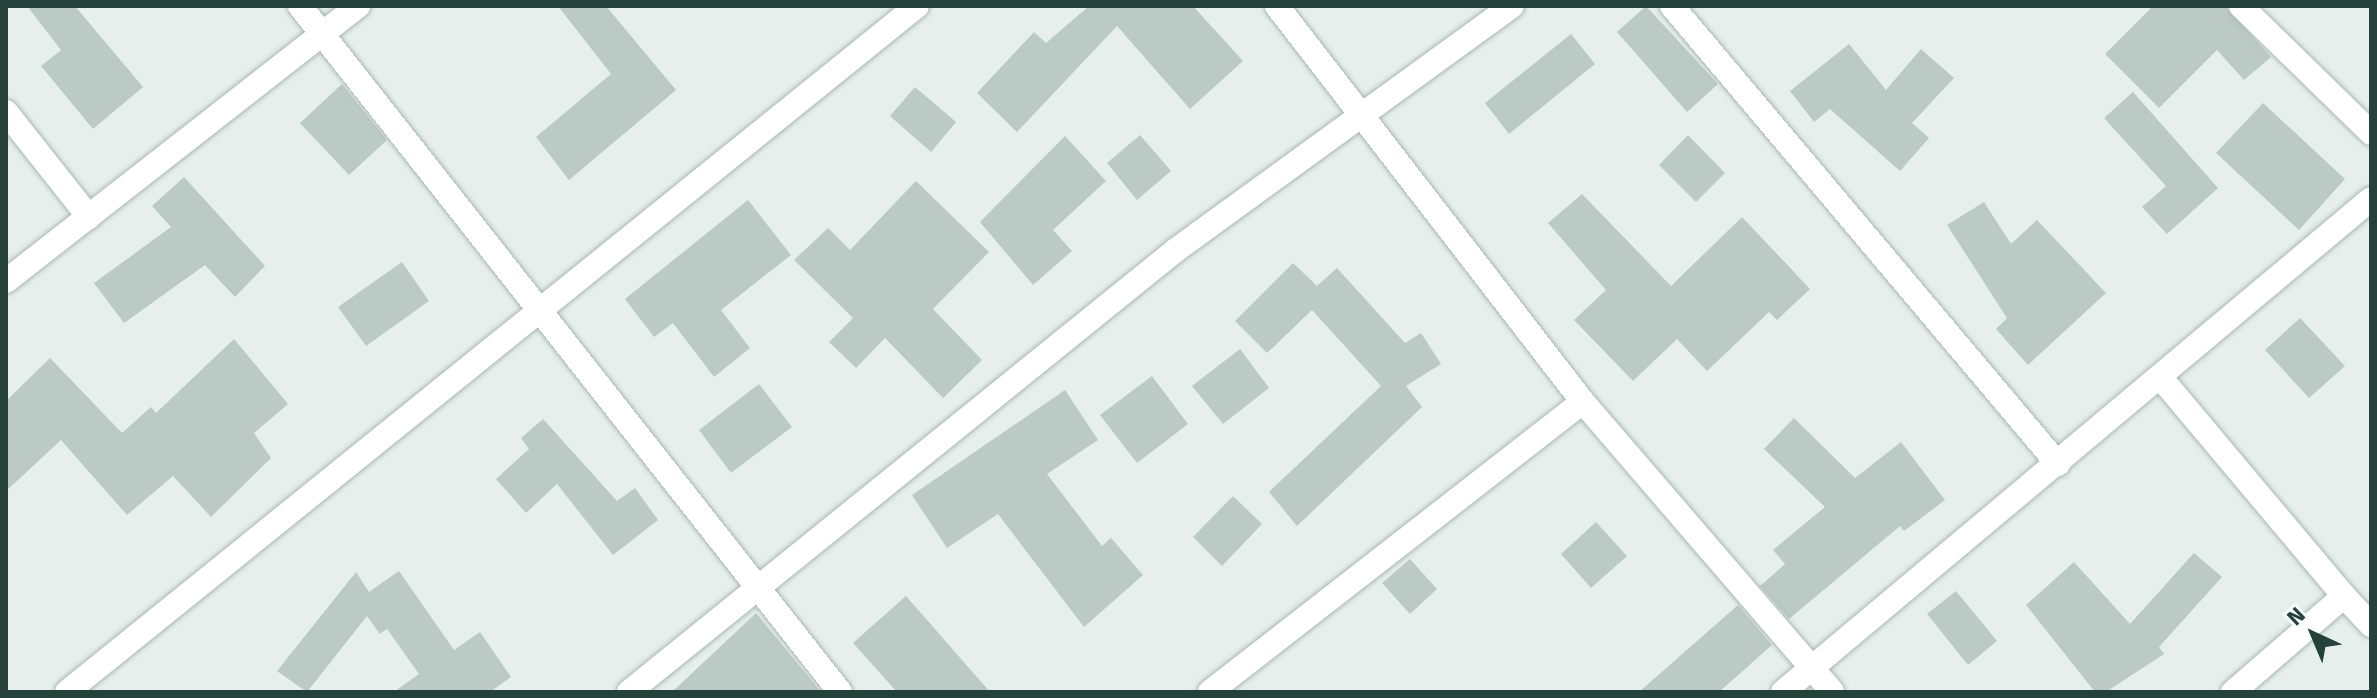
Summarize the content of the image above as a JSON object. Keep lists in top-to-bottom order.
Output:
{
  "north": "top left"
}
